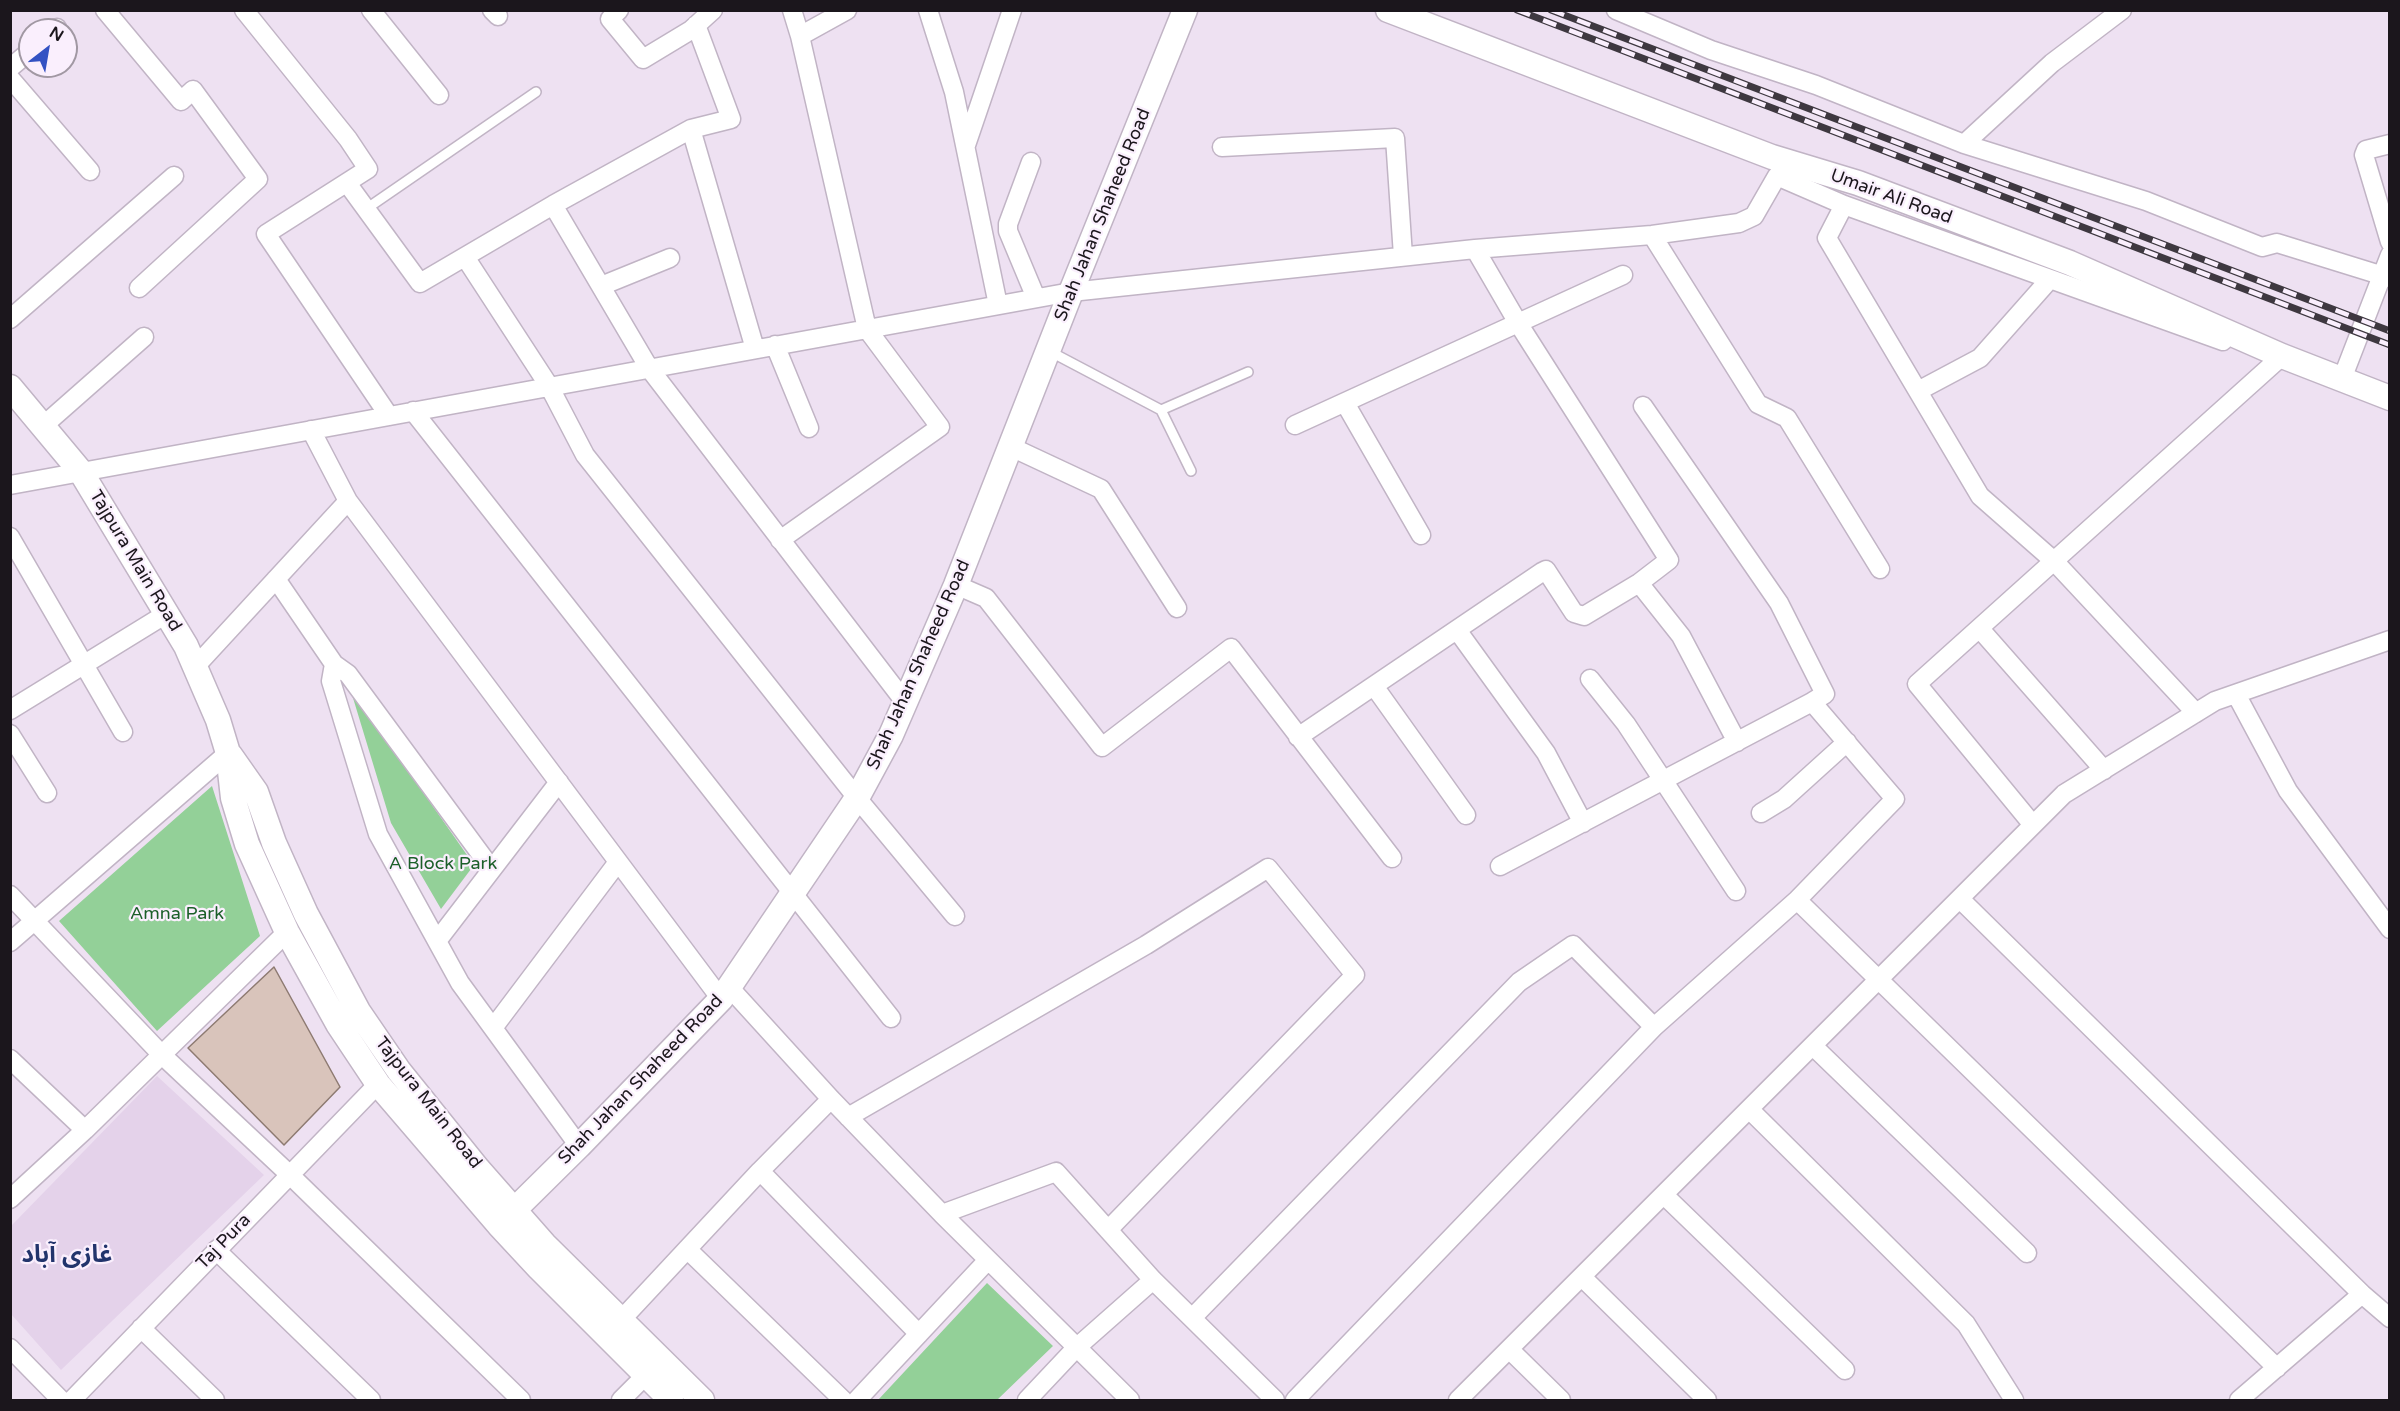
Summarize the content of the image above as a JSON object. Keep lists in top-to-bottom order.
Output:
{
  "streets": {
    "street": [
      "Umair Ali Road",
      "Shah Jahan Shaheed Road",
      "Tajpura Main Road",
      "Taj Pura"
    ]
  },
  "crossings": [
    ["Shah Jahan Shaheed Road", "Tajpura Main Road"],
    ["Tajpura Main Road", "Taj Pura"]
  ],
  "districts": ["غازى آباد"],
  "parks": ["A Block Park", "Amna Park"],
  "north": "top right"
}
